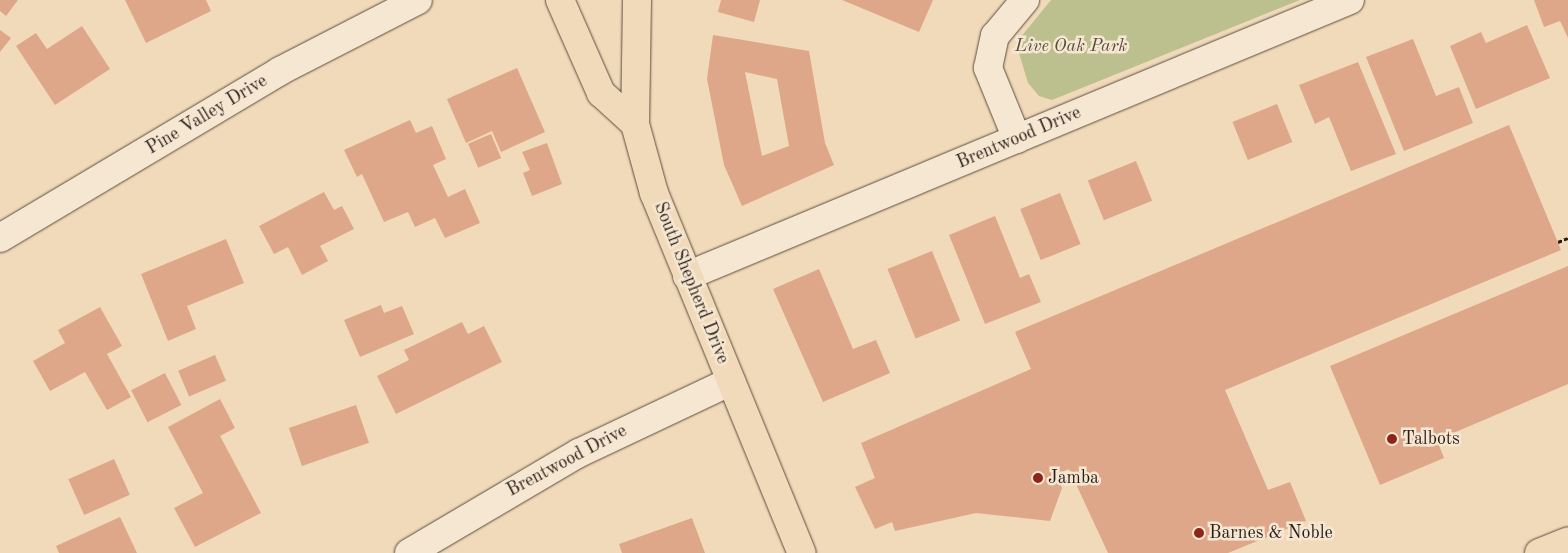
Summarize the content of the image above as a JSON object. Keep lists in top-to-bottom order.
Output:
{
  "streets": {
    "main road": ["South Shepherd Drive"],
    "street": ["Pine Valley Drive", "Brentwood Drive"]
  },
  "crossings": [
    ["Brentwood Drive", "South Shepherd Drive"]
  ],
  "parks": ["Live Oak Park"],
  "places": ["Talbots", "Jamba", "Barnes & Noble"]
}
